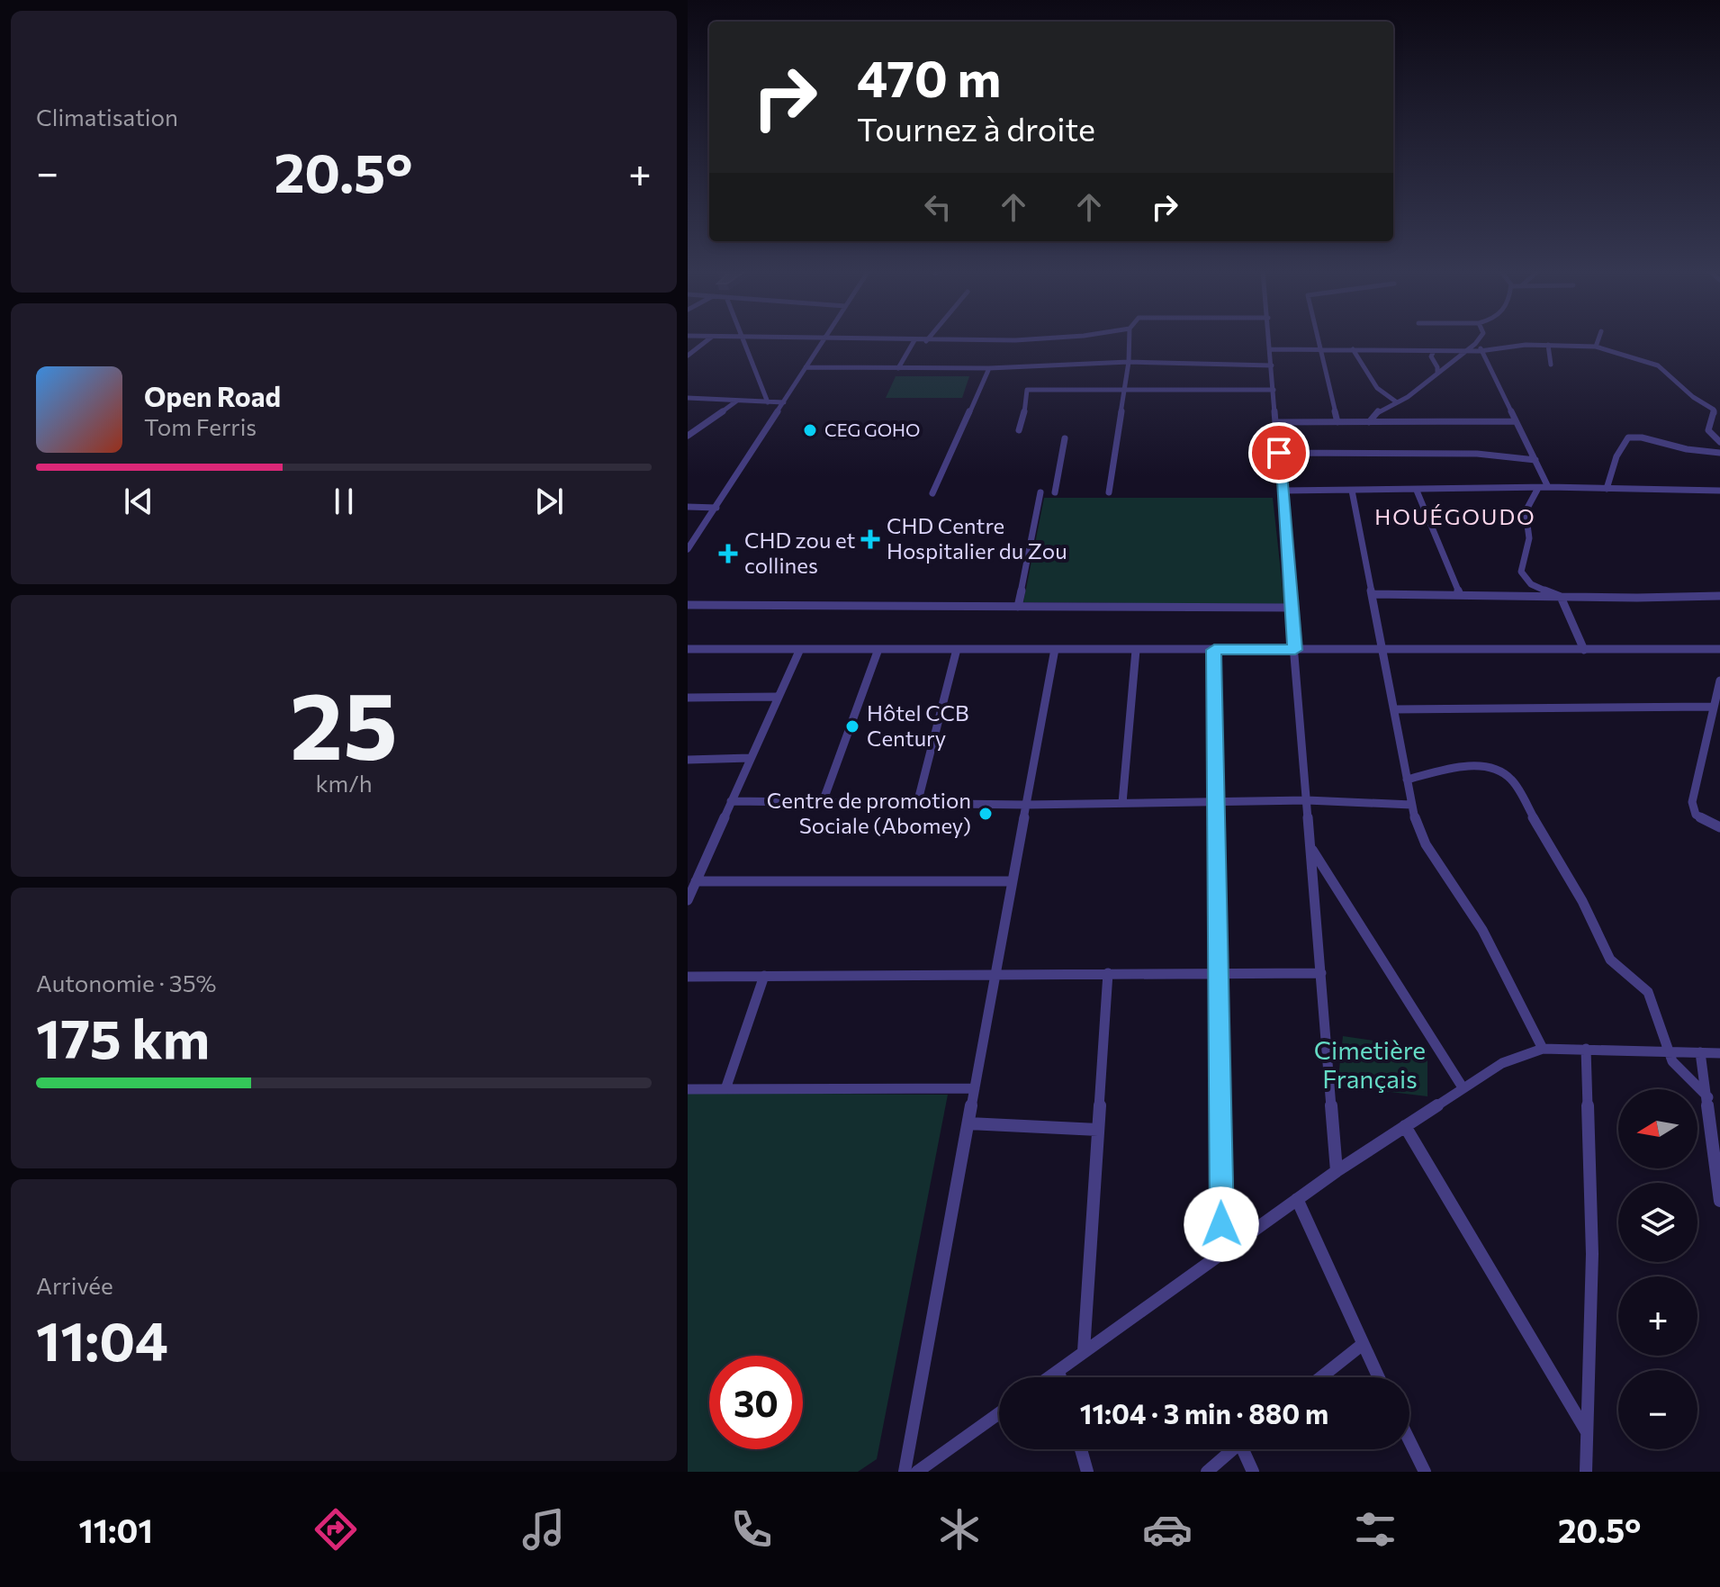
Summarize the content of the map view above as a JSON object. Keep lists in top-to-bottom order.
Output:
{
  "districts": ["HOUÉGOUDO"],
  "parks": ["Cimetière Français"],
  "places": {
    "other": ["CEG GOHO", "Hôtel CCB Century", "Centre de promotion Sociale (Abomey)"],
    "health": ["CHD Centre Hospitalier du Zou", "CHD zou et collines"]
  },
  "north": "left",
  "page": {
    "tile": [
      "Climatisation",
      ["25", "km/h"],
      ["Autonomie · 35%", "175 km"],
      ["Arrivée", "11:04"]
    ],
    "turn": ["470 m", "Tournez à droite"],
    "heat": ["−", "20.5°", "+"],
    "song": ["Open Road", "Tom Ferris"],
    "map_buttons": ["+", "−"],
    "limit": "30",
    "trip": "11:04 · 3 min · 880 m",
    "tabs": ["11:01", "20.5°"]
  }
}
